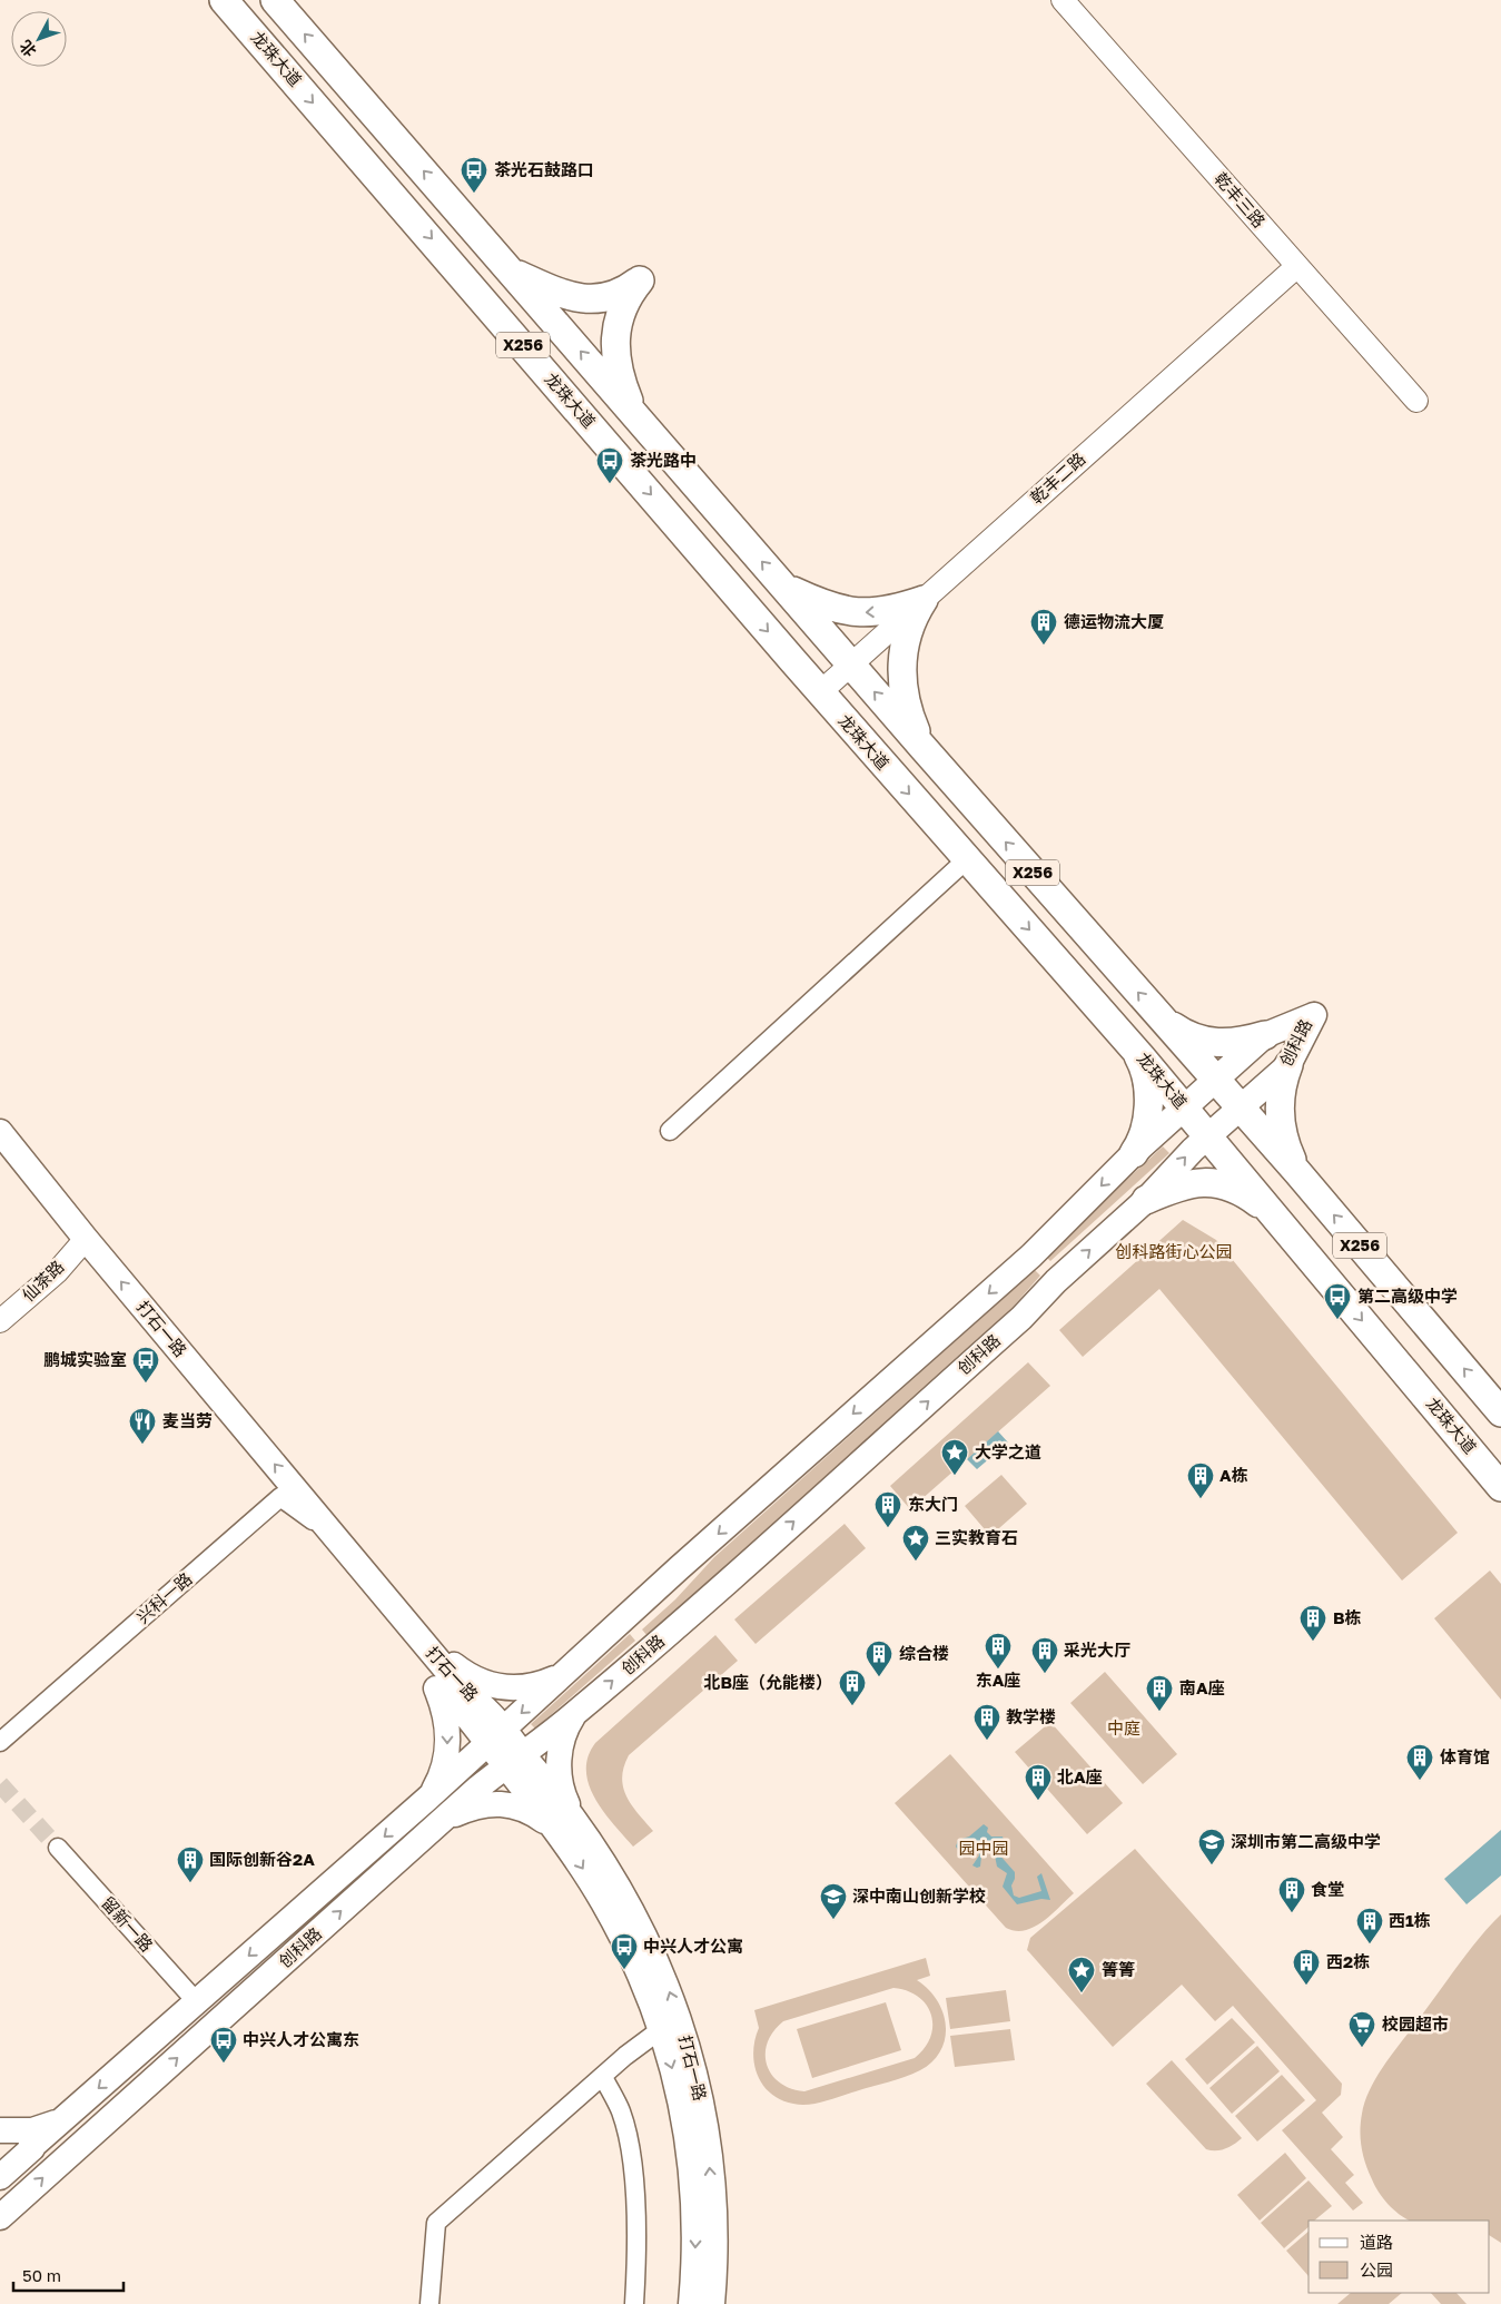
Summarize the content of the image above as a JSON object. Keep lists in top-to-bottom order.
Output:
{
  "streets": {
    "main road": [
      "龙珠大道",
      "X256",
      "创科路",
      "打石一路"
    ],
    "street": [
      "乾丰三路",
      "乾丰二路",
      "仙茶路",
      "兴科一路",
      "留新一路"
    ]
  },
  "crossings": [
    ["龙珠大道", "乾丰二路"],
    ["龙珠大道", "创科路"],
    ["乾丰三路", "乾丰二路"],
    ["X256", "乾丰二路"],
    ["X256", "创科路"],
    ["创科路", "打石一路"],
    ["创科路", "留新一路"],
    ["仙茶路", "打石一路"],
    ["打石一路", "兴科一路"]
  ],
  "parks": ["创科路街心公园", "中庭", "园中园"],
  "places": {
    "bus stop": [
      "茶光石鼓路口",
      "茶光路中",
      "第二高级中学",
      "鹏城实验室",
      "中兴人才公寓",
      "中兴人才公寓东"
    ],
    "building": [
      "德运物流大厦",
      "A栋",
      "东大门",
      "B栋",
      "东A座",
      "采光大厅",
      "综合楼",
      "北B座（允能楼）",
      "南A座",
      "教学楼",
      "体育馆",
      "北A座",
      "国际创新谷2A",
      "食堂",
      "西1栋",
      "西2栋"
    ],
    "restaurant": ["麦当劳"],
    "place": ["大学之道", "三实教育石", "箐箐"],
    "school or university": ["深圳市第二高级中学", "深中南山创新学校"],
    "supermarket": ["校园超市"]
  },
  "legend": ["道路", "公园"],
  "scale_bar": "50 m",
  "north": "bottom left"
}
